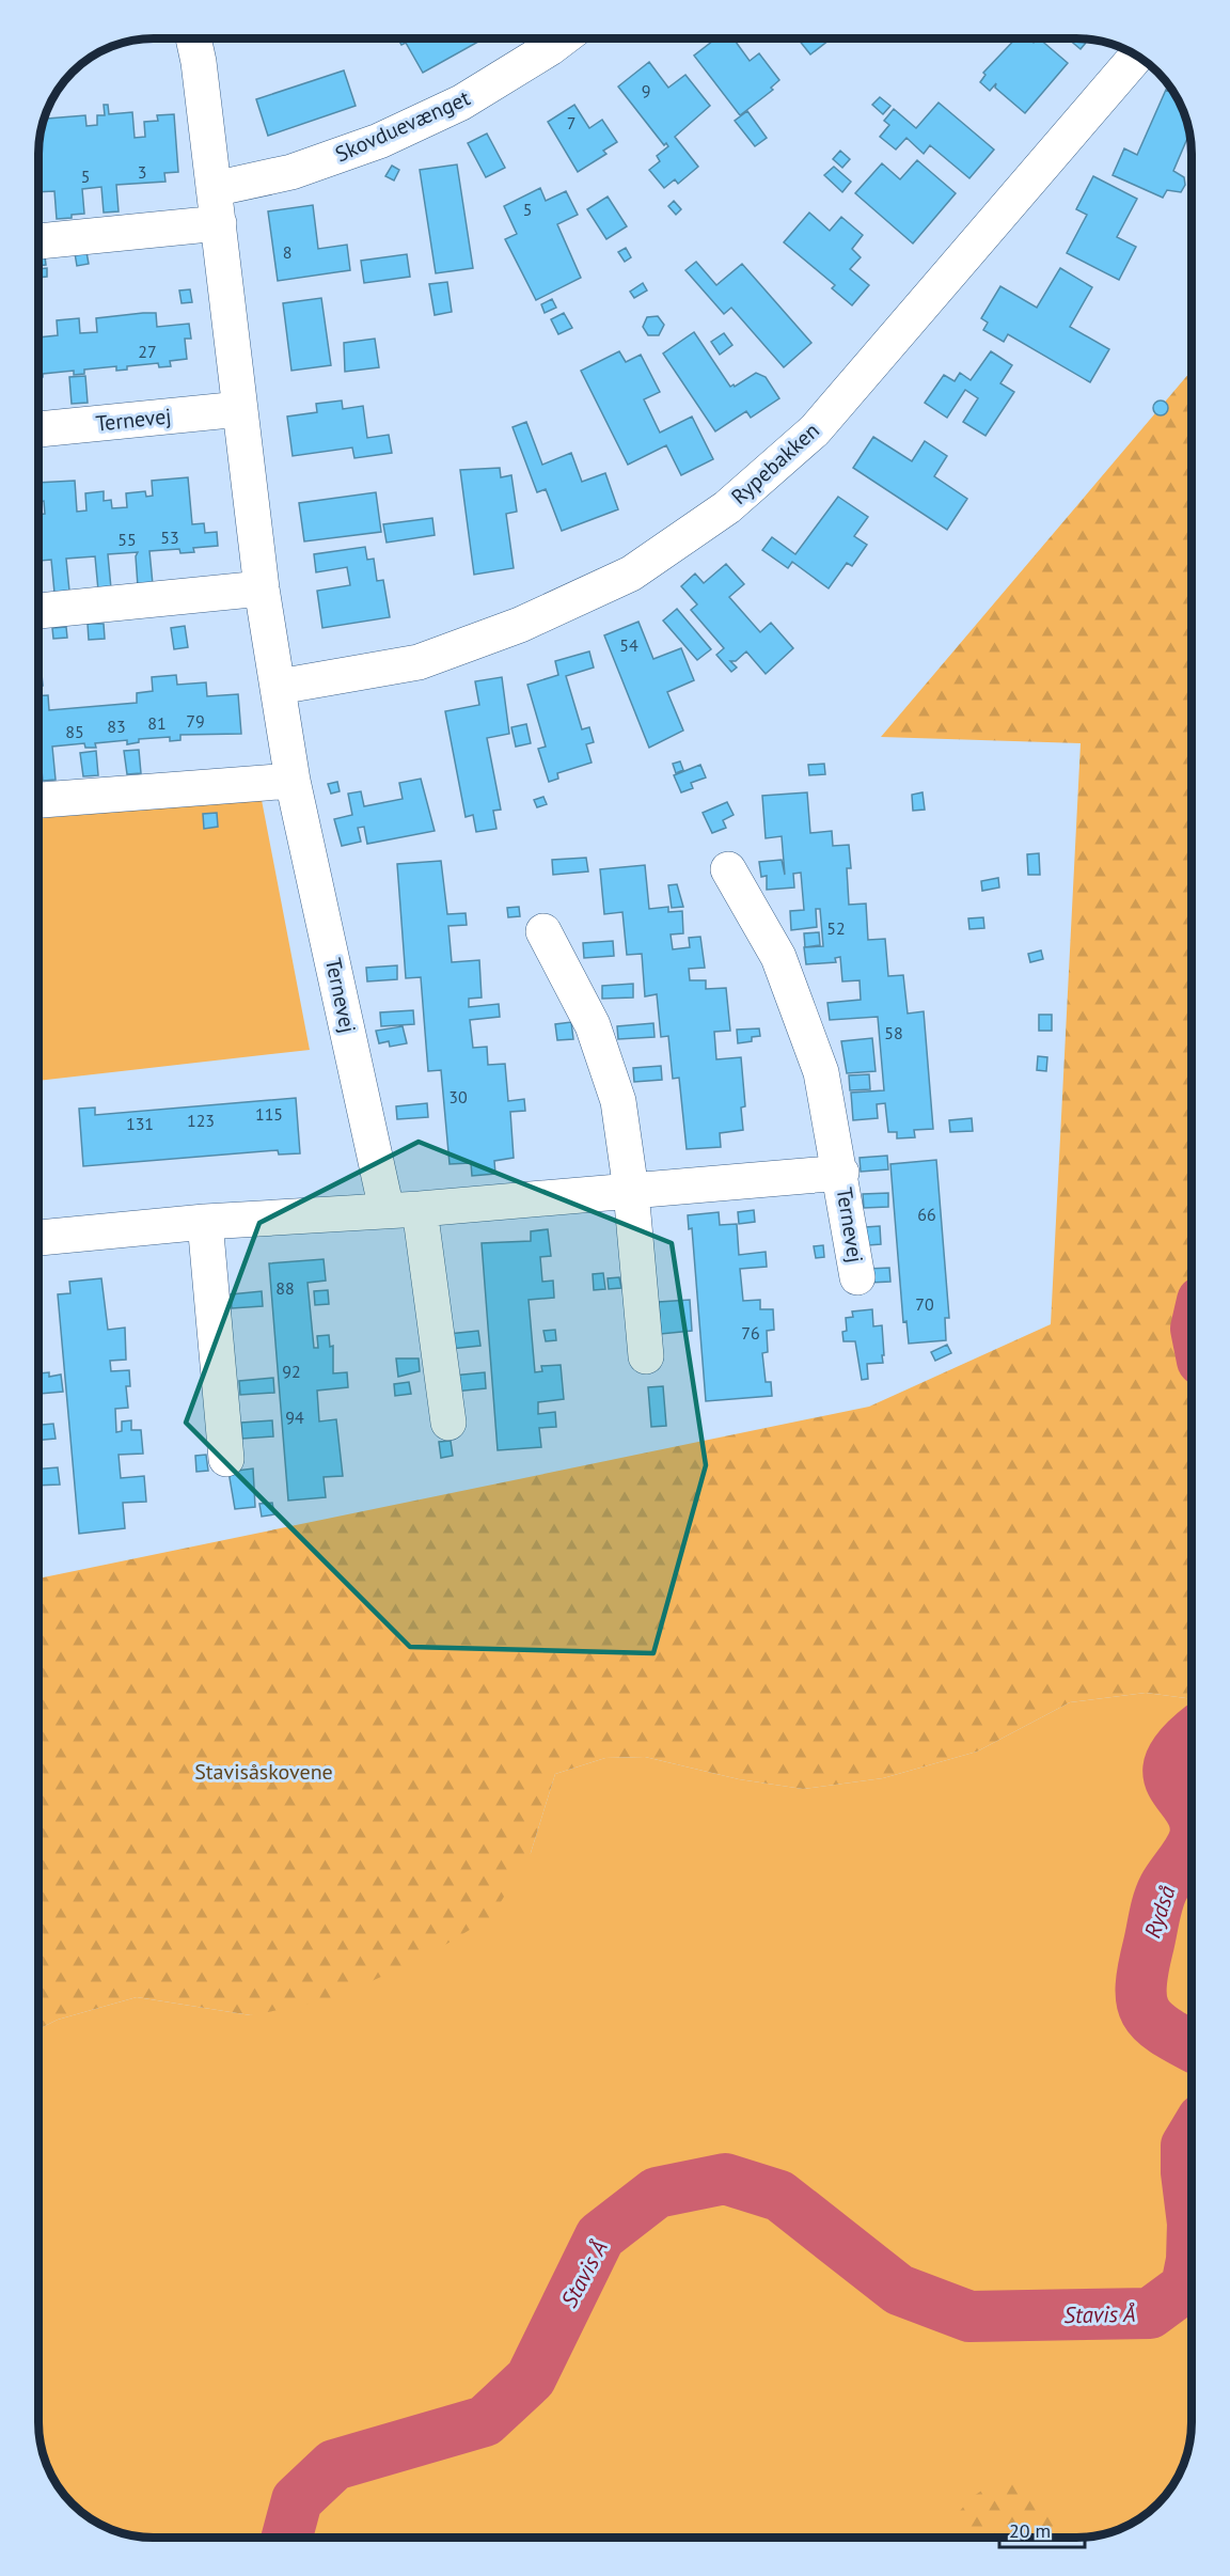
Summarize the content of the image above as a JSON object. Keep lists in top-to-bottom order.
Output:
{
  "streets": {
    "street": ["Skovduevænget", "Ternevej", "Rypebakken"]
  },
  "crossings": [
    ["Skovduevænget", "Ternevej"],
    ["Ternevej", "Rypebakken"]
  ],
  "water": ["Rydså", "Stavis Å"],
  "parks": ["Stavisåskovene"],
  "house_numbers": [
    "9",
    "7",
    "3",
    "5",
    "5",
    "8",
    "27",
    "53",
    "55",
    "54",
    "79",
    "81",
    "83",
    "85",
    "52",
    "58",
    "30",
    "115",
    "123",
    "131",
    "66",
    "88",
    "70",
    "76",
    "92",
    "94"
  ],
  "scale_bar": "20 m"
}
